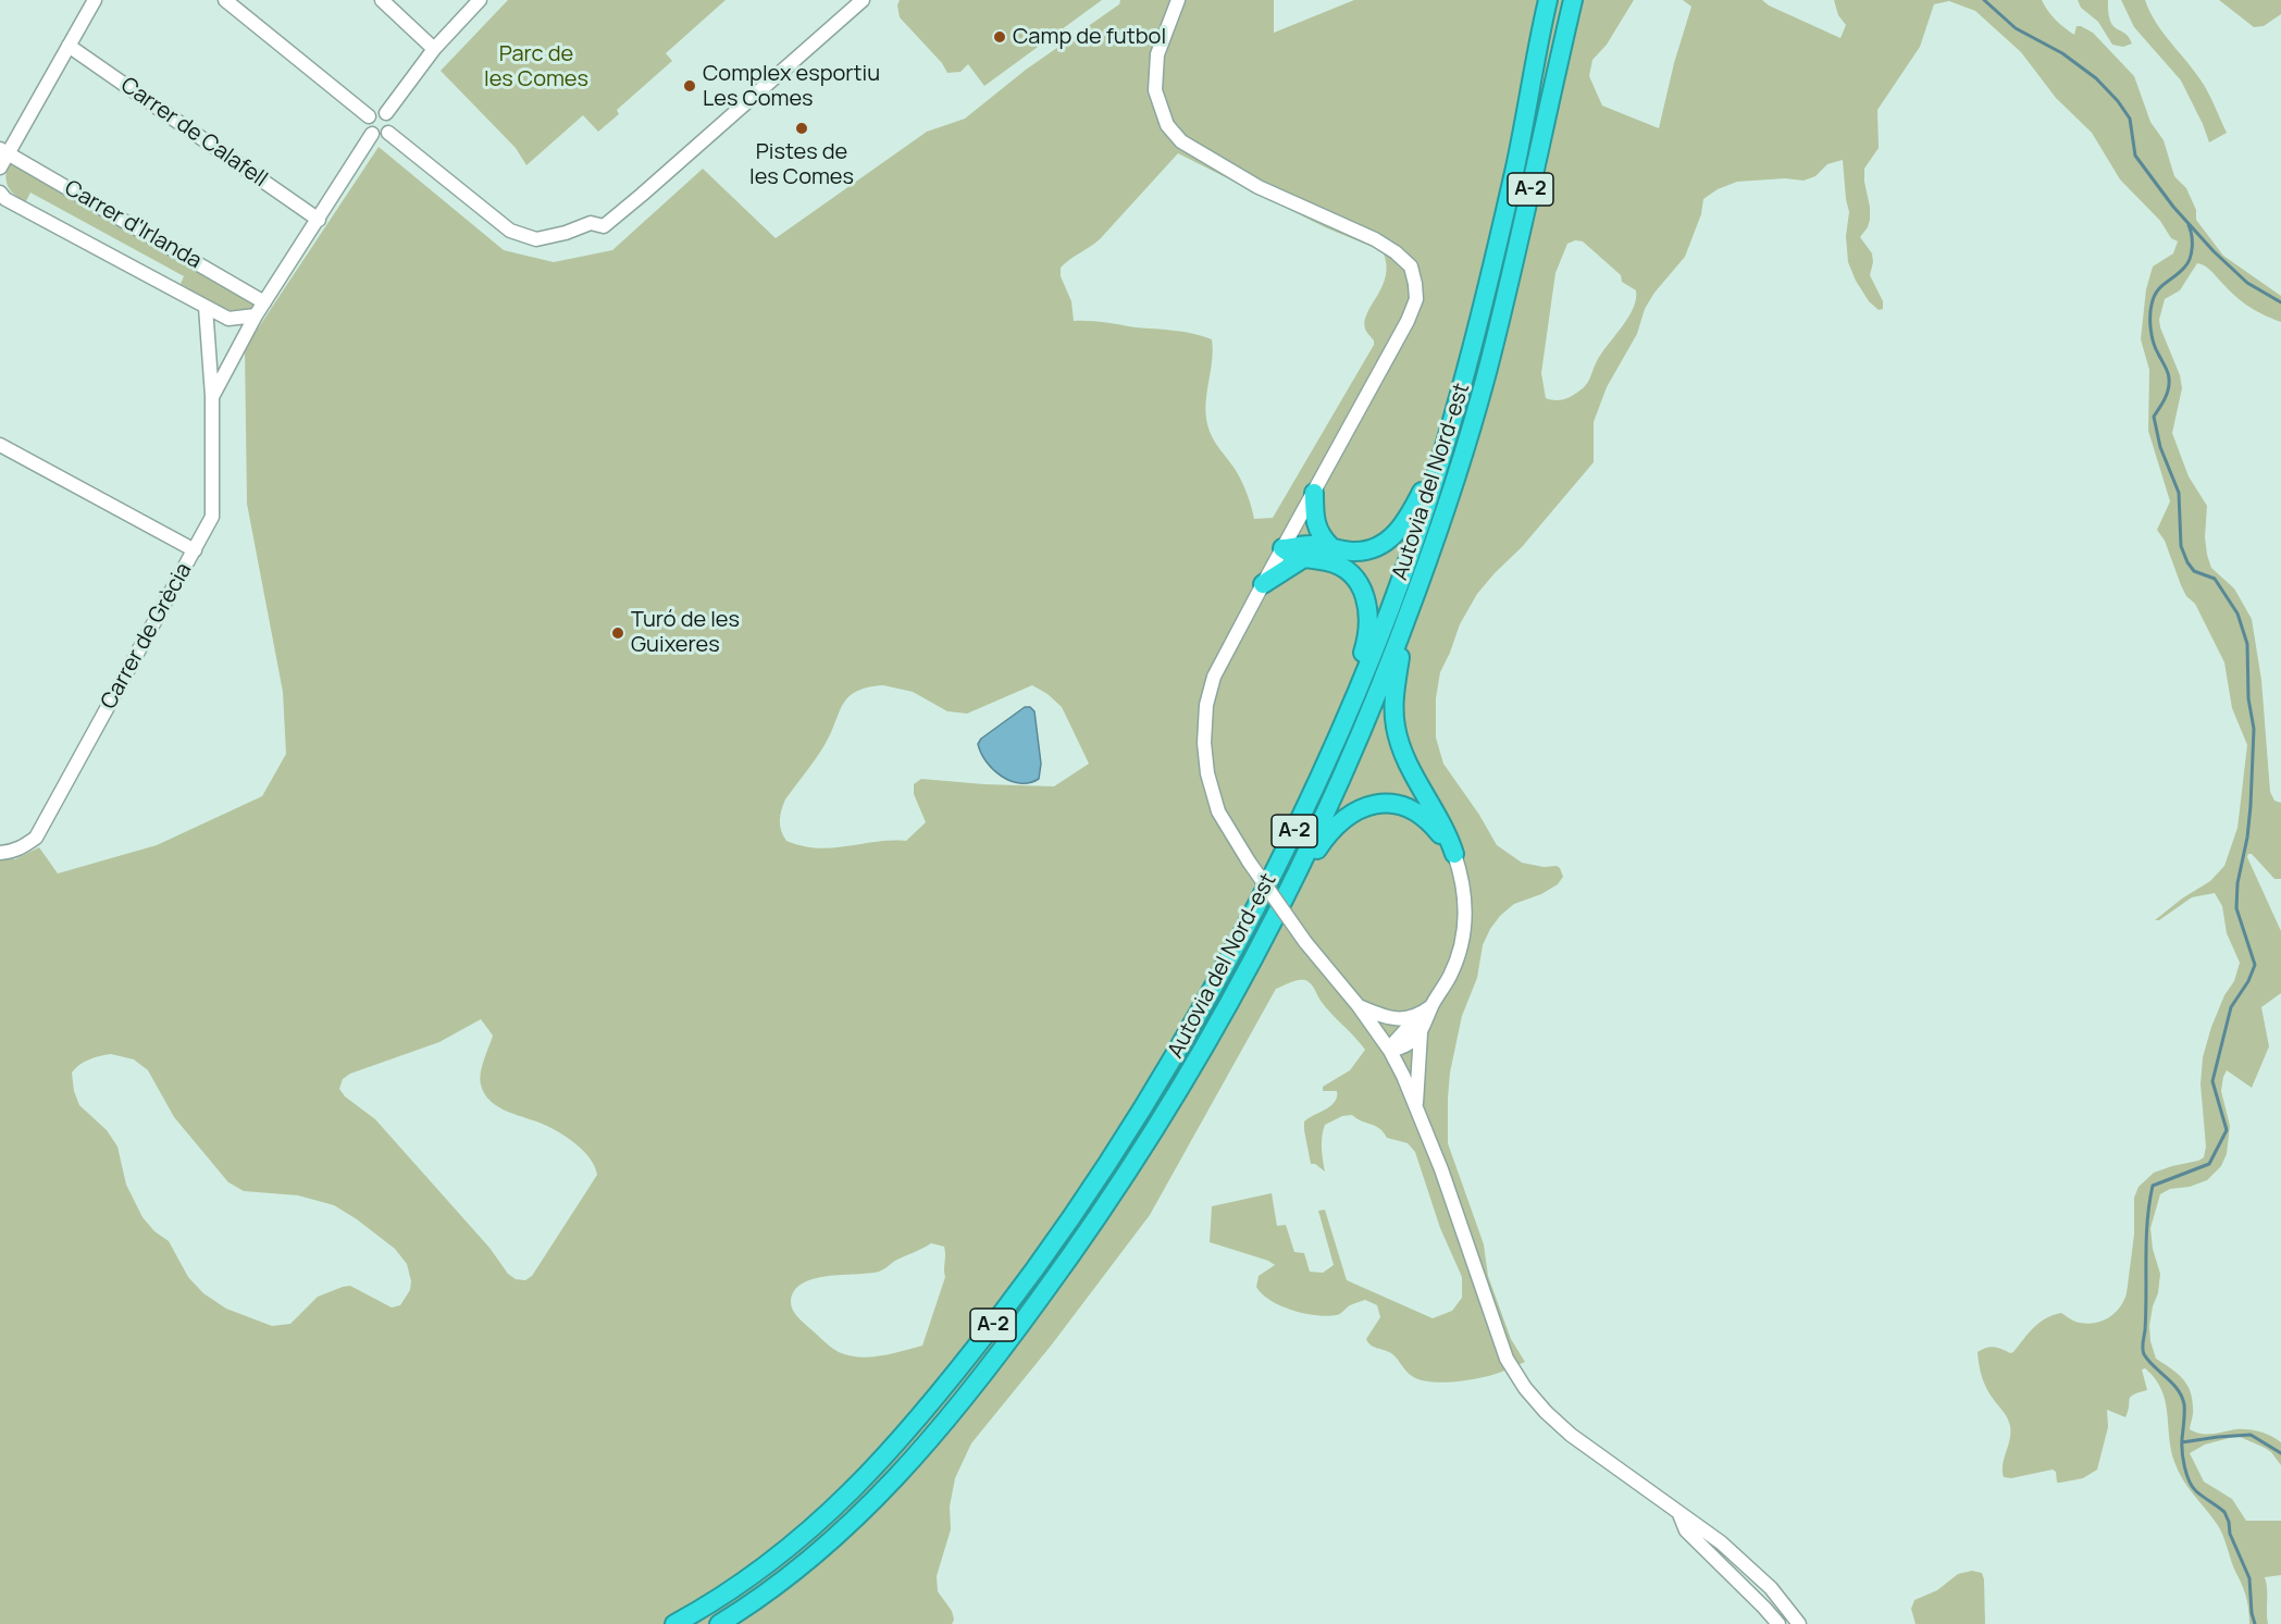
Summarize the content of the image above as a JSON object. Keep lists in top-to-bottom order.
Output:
{
  "streets": {
    "highway": ["A-2", "Autovia del Nord-est"],
    "street": ["Carrer de Calafell", "Carrer d'Irlanda", "Carrer de Grècia"]
  },
  "crossings": [
    ["Carrer de Calafell", "Carrer de Grècia"],
    ["Carrer d'Irlanda", "Carrer de Grècia"]
  ],
  "parks": ["Parc de les Comes"],
  "places": [
    "Camp de futbol",
    "Complex esportiu Les Comes",
    "Pistes de les Comes",
    "Turó de les Guixeres"
  ]
}
